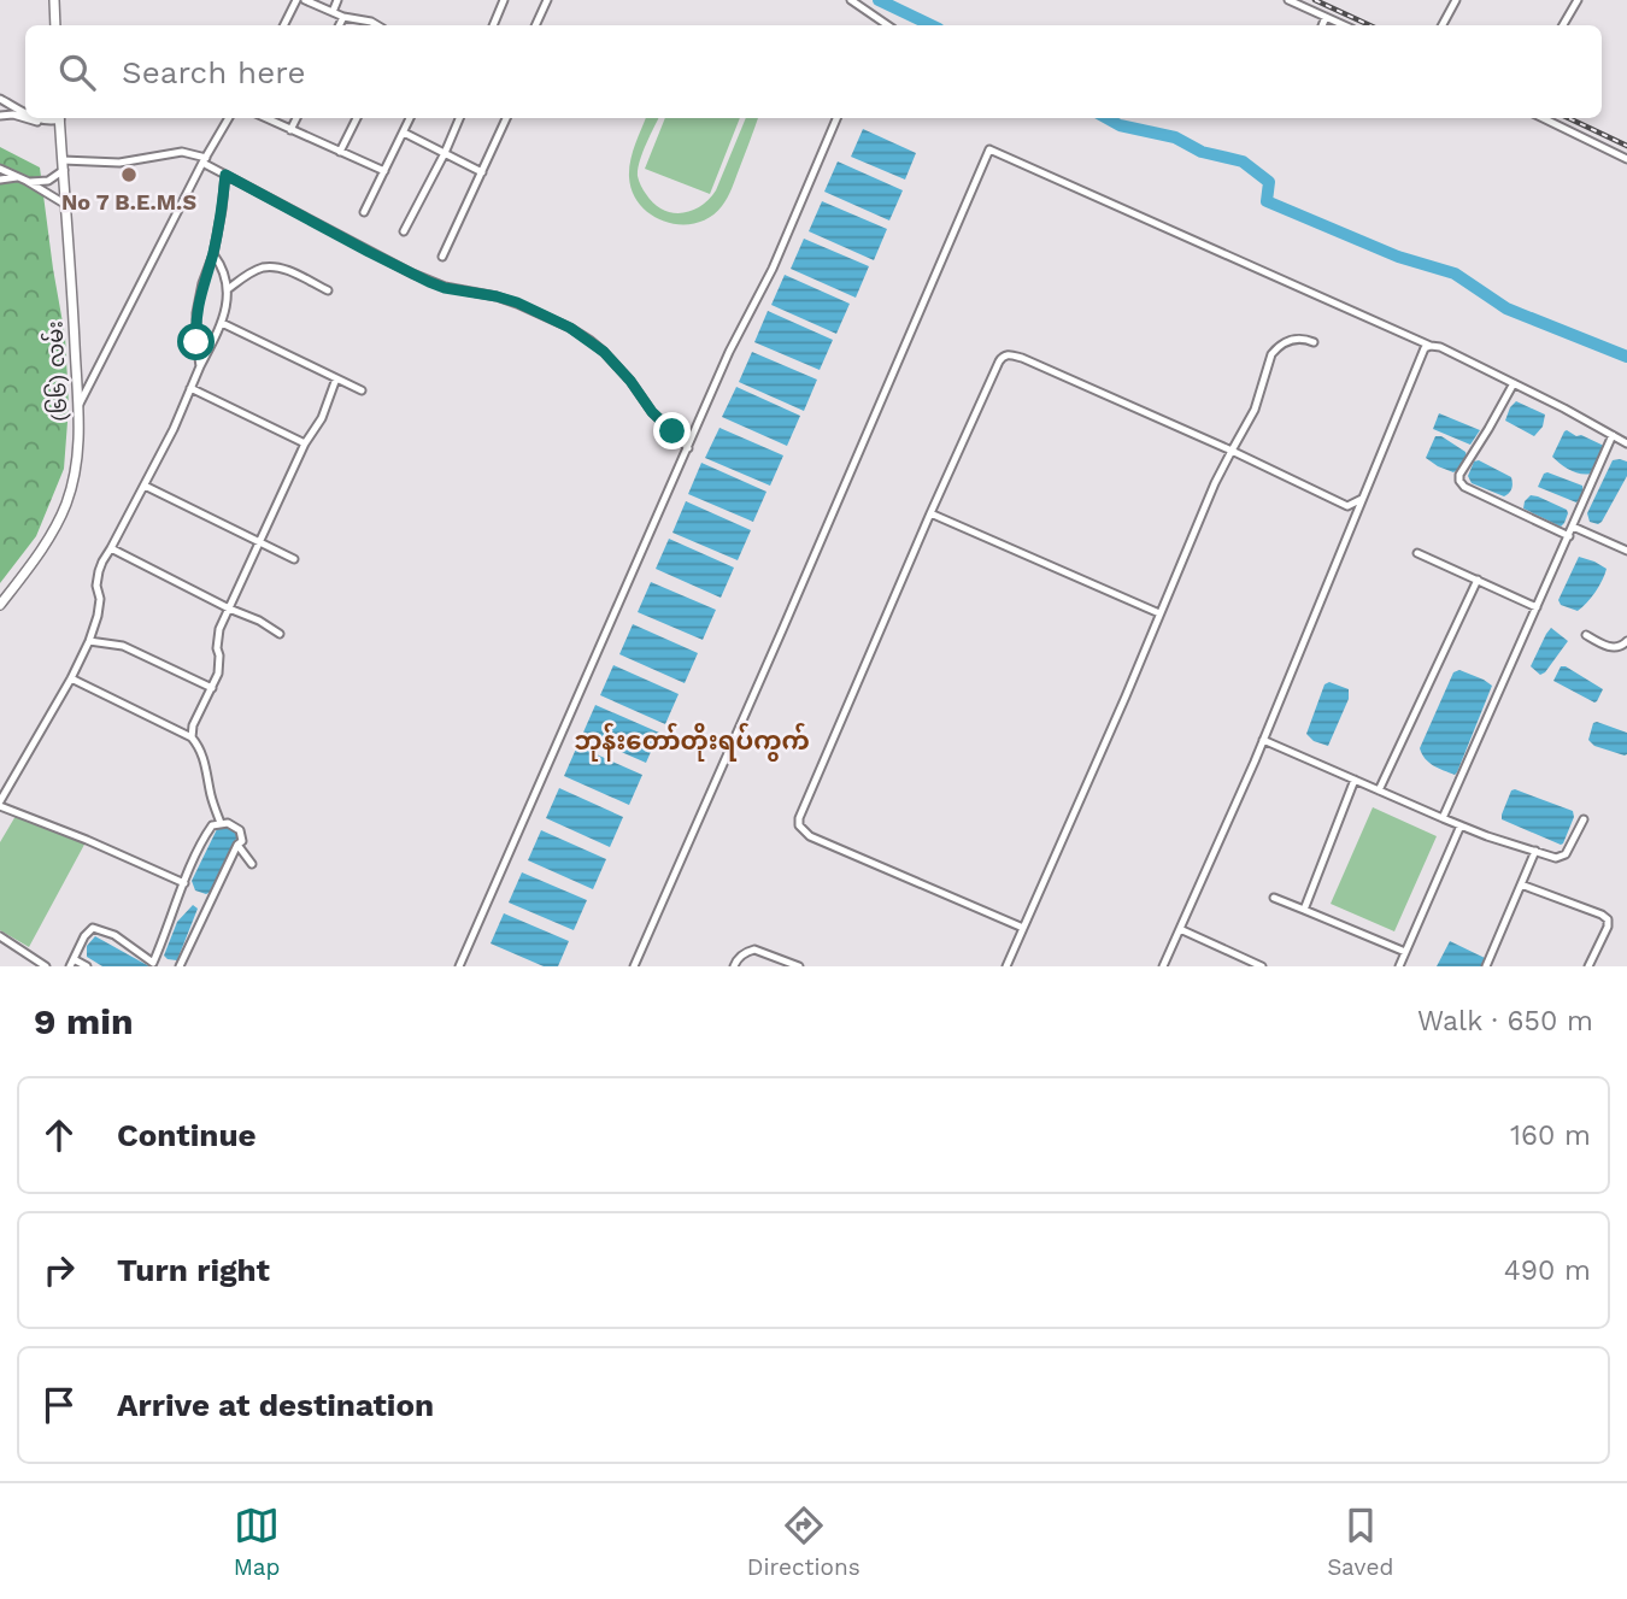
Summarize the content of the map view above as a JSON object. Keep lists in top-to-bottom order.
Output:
{
  "streets": {
    "street": ["(၆၆) လမ်း"]
  },
  "districts": ["ဘုန်းတော်တိုးရပ်ကွက်"],
  "places": ["No 7 B.E.M.S"],
  "page": {
    "search": "Search here",
    "heading": ["9 min", "Walk · 650 m"],
    "list": [
      ["Continue", "160 m"],
      ["Turn right", "490 m"],
      "Arrive at destination"
    ],
    "nav": ["Map", "Directions", "Saved"]
  }
}
